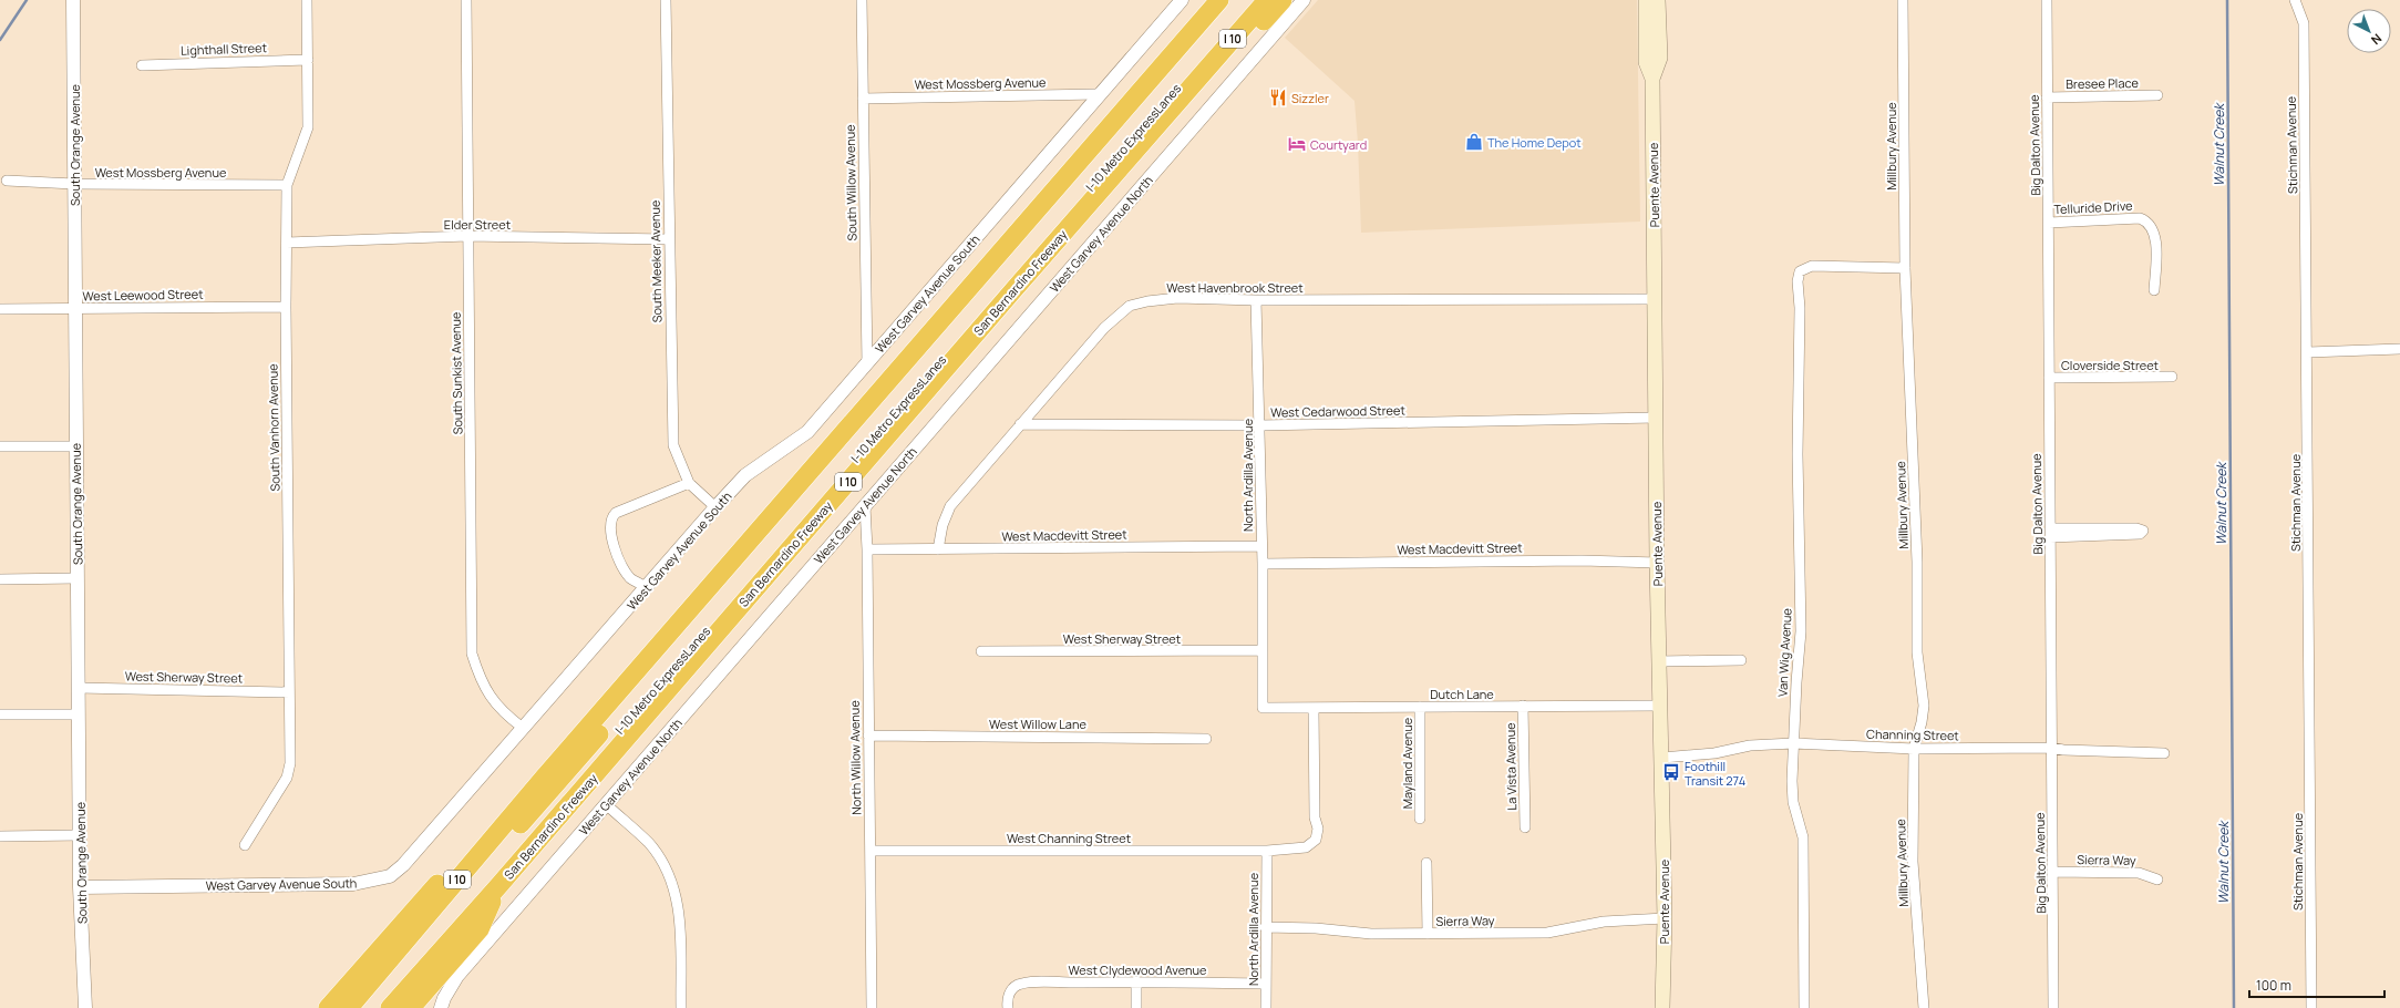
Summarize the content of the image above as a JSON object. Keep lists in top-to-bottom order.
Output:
{
  "streets": {
    "highway": ["I 10", "I-10 Metro ExpressLanes", "San Bernardino Freeway"],
    "main road": ["Puente Avenue"],
    "street": [
      "Lighthall Street",
      "West Mossberg Avenue",
      "Bresee Place",
      "South Orange Avenue",
      "Big Dalton Avenue",
      "Stichman Avenue",
      "Millbury Avenue",
      "South Willow Avenue",
      "Telluride Drive",
      "Elder Street",
      "West Garvey Avenue North",
      "South Meeker Avenue",
      "West Havenbrook Street",
      "West Garvey Avenue South",
      "West Leewood Street",
      "Cloverside Street",
      "South Sunkist Avenue",
      "West Cedarwood Street",
      "South Vanhorn Avenue",
      "North Ardilla Avenue",
      "West Macdevitt Street",
      "West Sherway Street",
      "Van Wig Avenue",
      "Dutch Lane",
      "West Willow Lane",
      "Channing Street",
      "North Willow Avenue",
      "Mayland Avenue",
      "La Vista Avenue",
      "West Channing Street",
      "Sierra Way",
      "West Clydewood Avenue"
    ]
  },
  "crossings": [
    ["I 10", "I-10 Metro ExpressLanes"],
    ["Lighthall Street", "South Vanhorn Avenue"],
    ["West Mossberg Avenue", "South Orange Avenue"],
    ["West Mossberg Avenue", "South Willow Avenue"],
    ["West Mossberg Avenue", "West Garvey Avenue South"],
    ["West Mossberg Avenue", "South Vanhorn Avenue"],
    ["Bresee Place", "Big Dalton Avenue"],
    ["I-10 Metro ExpressLanes", "San Bernardino Freeway"],
    ["South Orange Avenue", "West Garvey Avenue South"],
    ["South Orange Avenue", "West Leewood Street"],
    ["South Orange Avenue", "West Sherway Street"],
    ["Big Dalton Avenue", "Telluride Drive"],
    ["Big Dalton Avenue", "Cloverside Street"],
    ["Big Dalton Avenue", "Channing Street"],
    ["Big Dalton Avenue", "Sierra Way"],
    ["Millbury Avenue", "Van Wig Avenue"],
    ["Millbury Avenue", "Channing Street"],
    ["South Willow Avenue", "West Garvey Avenue South"],
    ["Puente Avenue", "West Havenbrook Street"],
    ["Puente Avenue", "West Cedarwood Street"],
    ["Puente Avenue", "West Macdevitt Street"],
    ["Puente Avenue", "Dutch Lane"],
    ["Puente Avenue", "Channing Street"],
    ["Puente Avenue", "Sierra Way"],
    ["Elder Street", "South Meeker Avenue"],
    ["Elder Street", "South Sunkist Avenue"],
    ["Elder Street", "South Vanhorn Avenue"],
    ["West Garvey Avenue North", "North Willow Avenue"],
    ["South Meeker Avenue", "West Garvey Avenue South"],
    ["West Havenbrook Street", "West Cedarwood Street"],
    ["West Havenbrook Street", "North Ardilla Avenue"],
    ["West Havenbrook Street", "West Macdevitt Street"],
    ["West Garvey Avenue South", "South Sunkist Avenue"],
    ["West Leewood Street", "South Vanhorn Avenue"],
    ["West Cedarwood Street", "North Ardilla Avenue"],
    ["South Vanhorn Avenue", "West Sherway Street"],
    ["North Ardilla Avenue", "West Macdevitt Street"],
    ["North Ardilla Avenue", "West Sherway Street"],
    ["North Ardilla Avenue", "Dutch Lane"],
    ["North Ardilla Avenue", "West Channing Street"],
    ["North Ardilla Avenue", "Sierra Way"],
    ["North Ardilla Avenue", "West Clydewood Avenue"],
    ["West Macdevitt Street", "North Willow Avenue"],
    ["Van Wig Avenue", "Channing Street"],
    ["Dutch Lane", "Mayland Avenue"],
    ["Dutch Lane", "La Vista Avenue"],
    ["West Willow Lane", "North Willow Avenue"],
    ["North Willow Avenue", "West Channing Street"]
  ],
  "water": ["Walnut Creek"],
  "places": {
    "restaurant": ["Sizzler"],
    "shop": ["The Home Depot"],
    "hotel": ["Courtyard"],
    "bus stop": ["Foothill Transit 274"]
  },
  "scale_bar": "100 m",
  "north": "bottom right"
}
